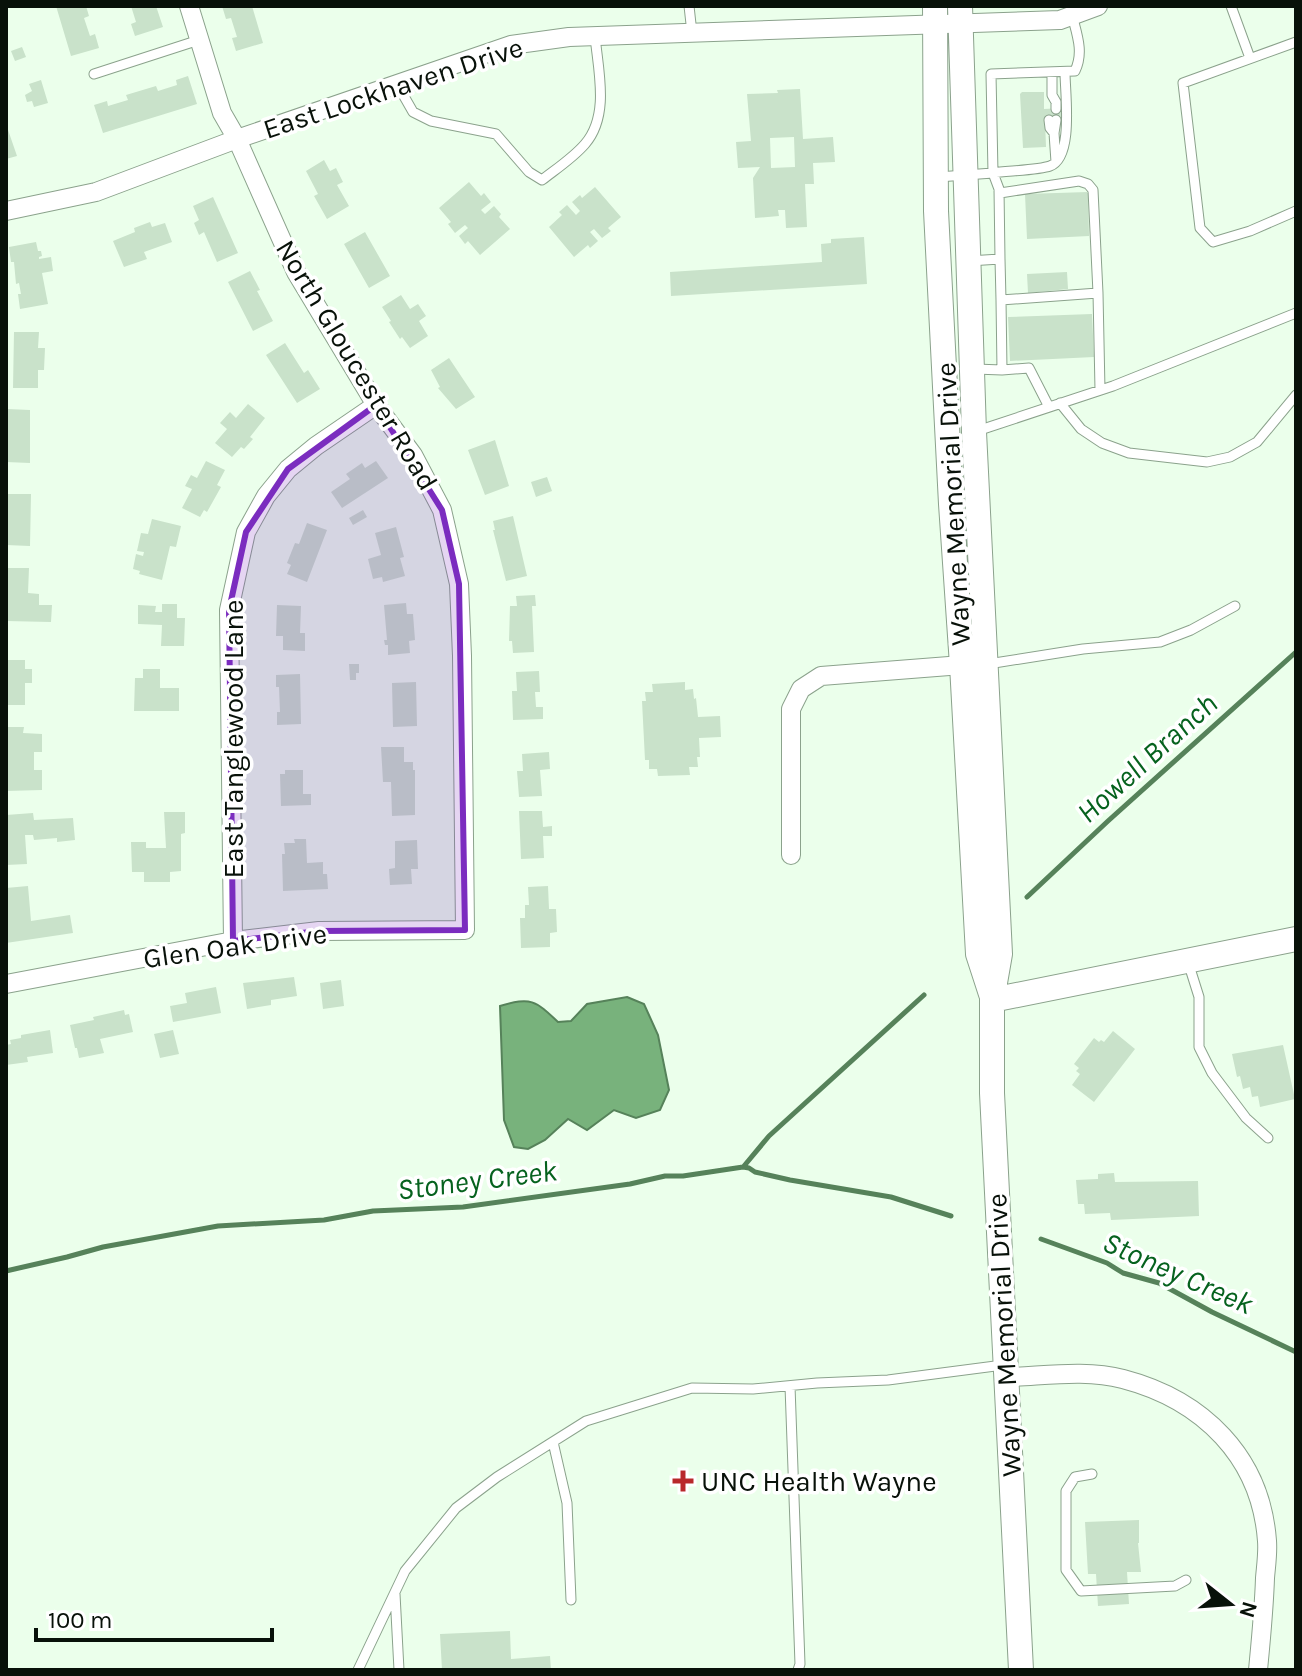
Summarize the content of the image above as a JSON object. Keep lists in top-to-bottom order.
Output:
{
  "streets": {
    "main road": ["Wayne Memorial Drive"],
    "street": [
      "East Lockhaven Drive",
      "North Gloucester Road",
      "East Tanglewood Lane",
      "Glen Oak Drive"
    ]
  },
  "crossings": [
    ["East Lockhaven Drive", "North Gloucester Road"],
    ["East Lockhaven Drive", "Wayne Memorial Drive"],
    ["North Gloucester Road", "East Tanglewood Lane"],
    ["North Gloucester Road", "Glen Oak Drive"],
    ["East Tanglewood Lane", "Glen Oak Drive"]
  ],
  "water": ["Howell Branch", "Stoney Creek"],
  "places": {
    "health": ["UNC Health Wayne"]
  },
  "scale_bar": "100 m",
  "north": "right"
}
